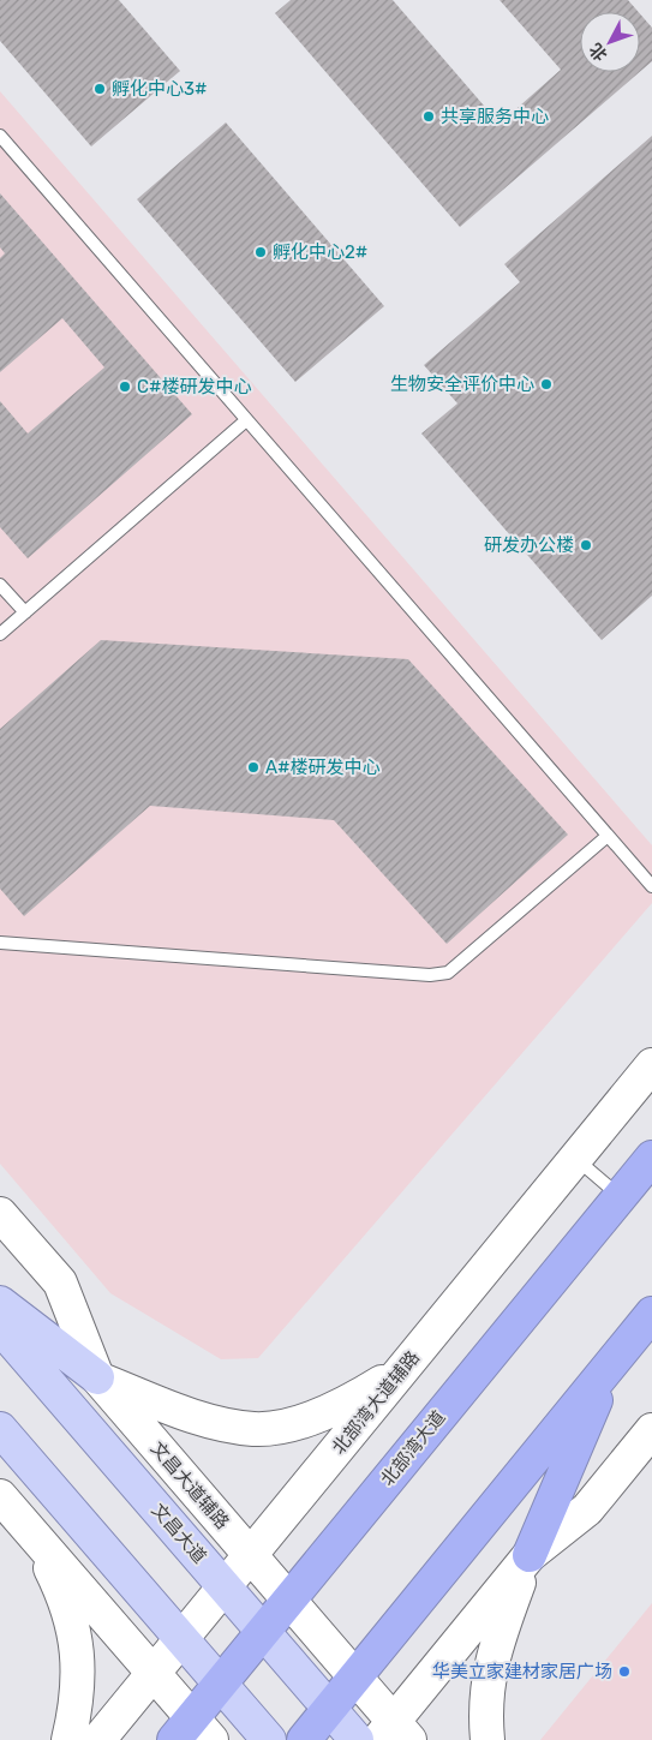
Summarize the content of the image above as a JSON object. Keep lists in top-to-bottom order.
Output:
{
  "streets": {
    "highway": ["北部湾大道"],
    "main road": ["文昌大道"],
    "street": ["北部湾大道辅路", "文昌大道辅路"]
  },
  "crossings": [
    ["北部湾大道辅路", "文昌大道辅路"],
    ["北部湾大道辅路", "文昌大道"],
    ["北部湾大道", "文昌大道辅路"],
    ["北部湾大道", "文昌大道"]
  ],
  "places": [
    "孵化中心3#",
    "共享服务中心",
    "孵化中心2#",
    "生物安全评价中心",
    "C#楼研发中心",
    "研发办公楼",
    "A#楼研发中心",
    "华美立家建材家居广场"
  ],
  "north": "bottom left"
}
